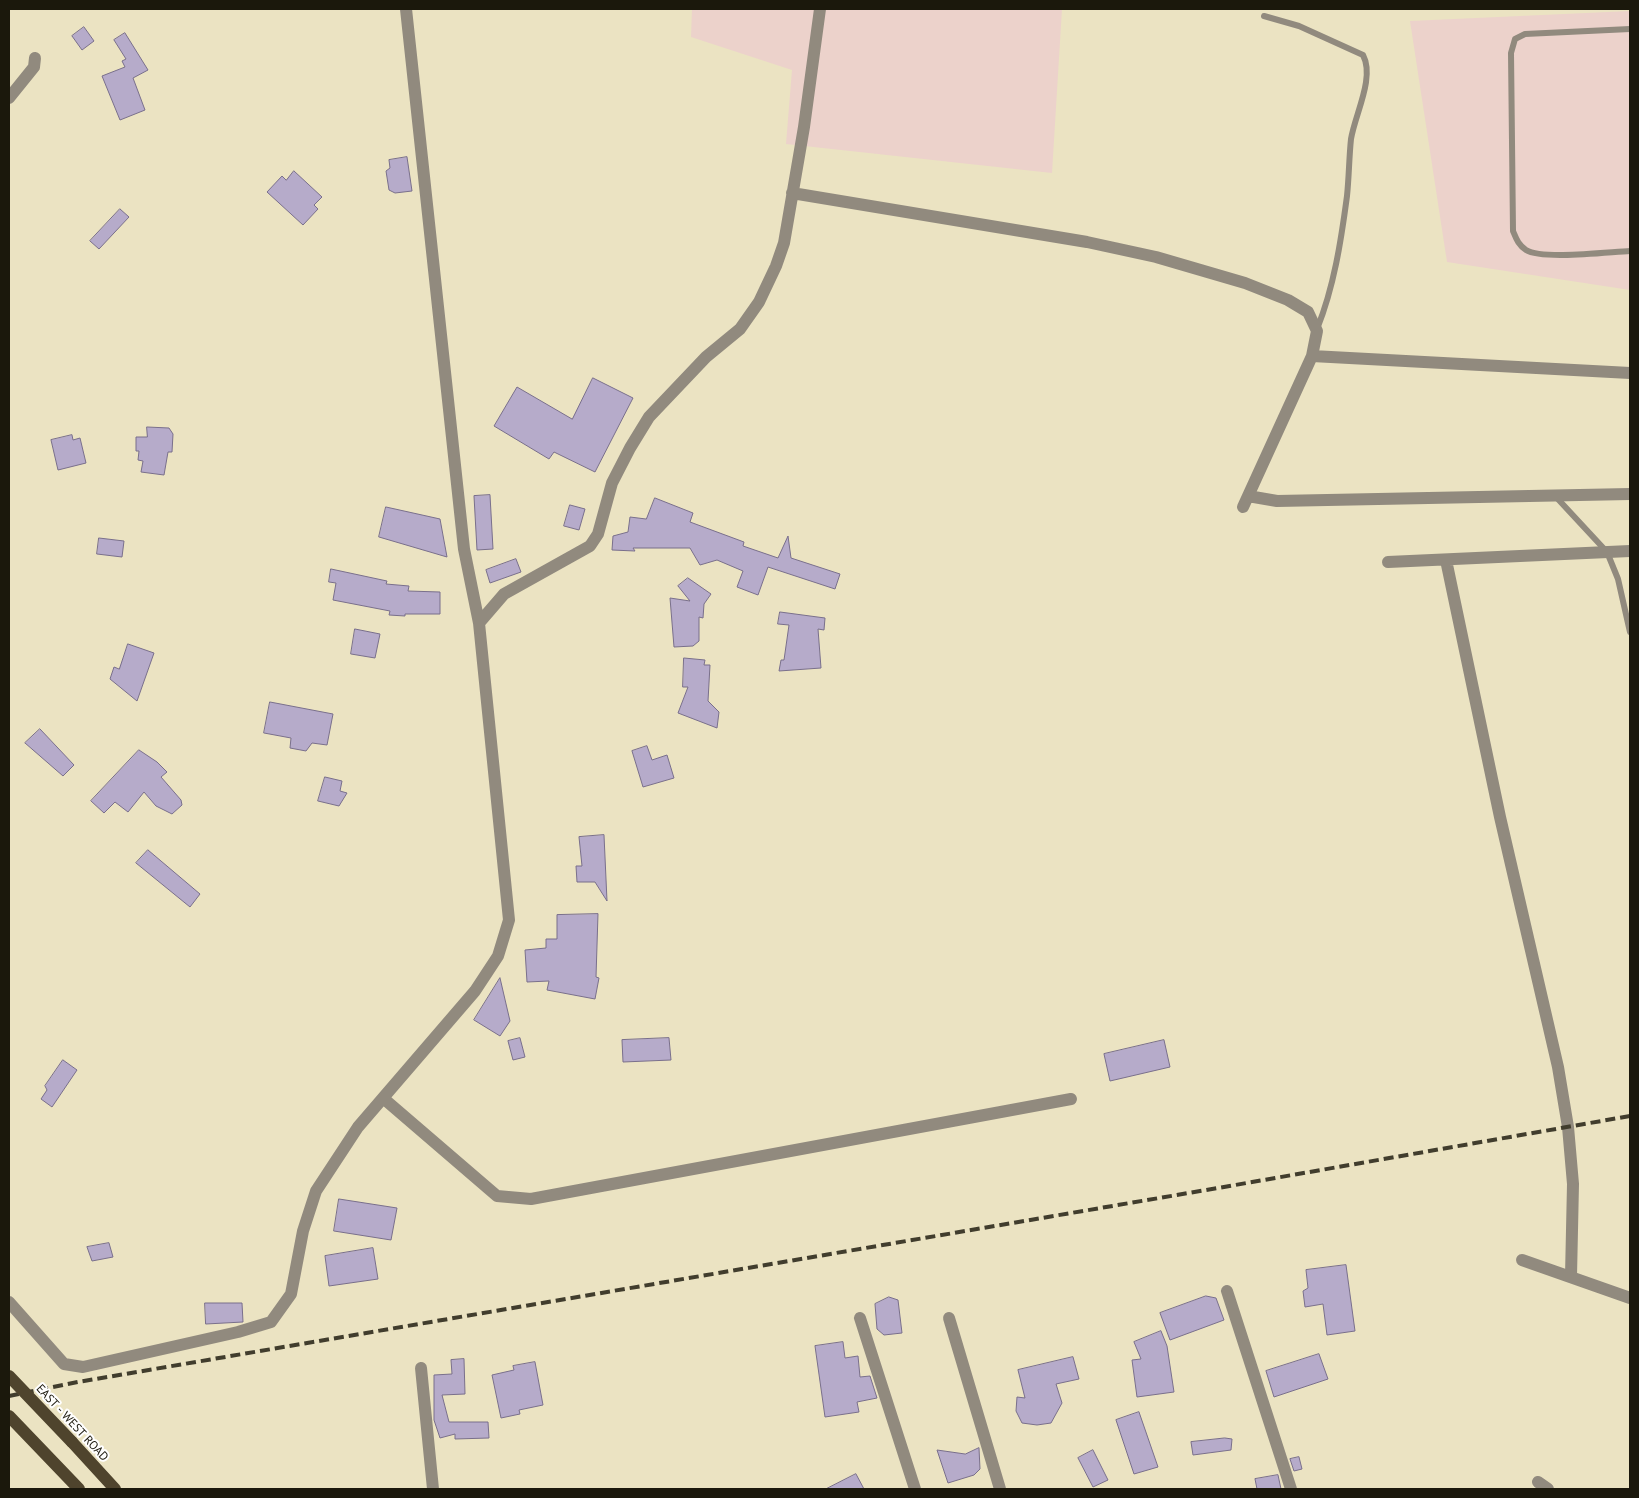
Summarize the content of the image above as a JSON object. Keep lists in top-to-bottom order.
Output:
{
  "streets": {
    "main road": ["EAST - WEST ROAD"]
  }
}
